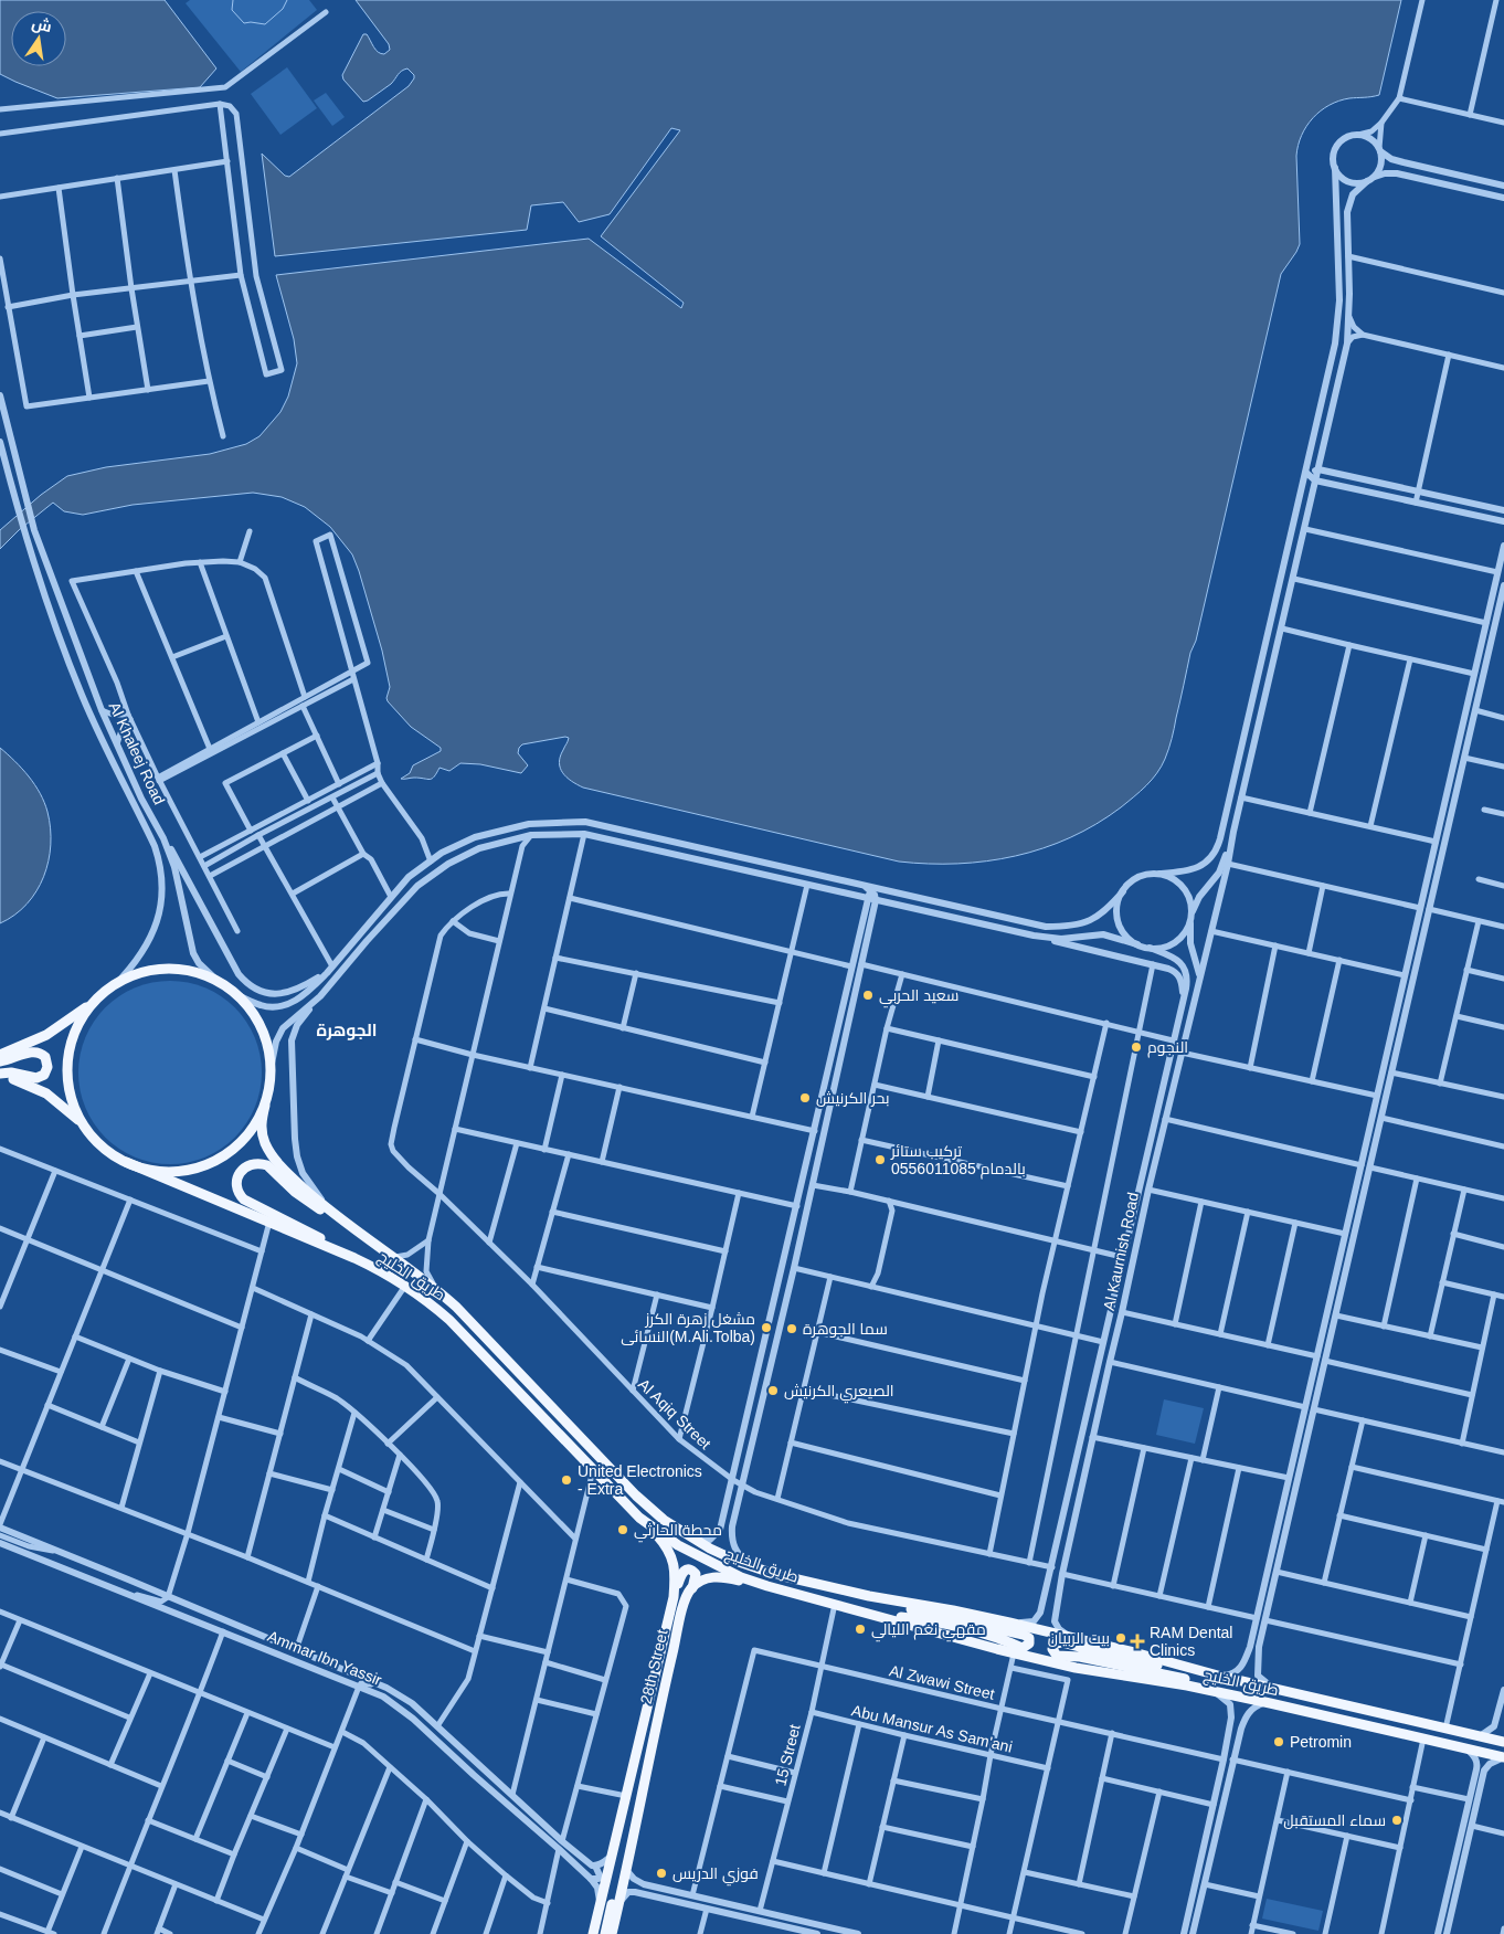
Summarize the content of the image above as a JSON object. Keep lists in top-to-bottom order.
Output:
{
  "streets": {
    "main road": ["طريق الخليج", "28th Street"],
    "street": [
      "Al Khaleej Road",
      "Al Kaurnish Road",
      "Al Aqiq Street",
      "Ammar Ibn Yassir",
      "Al Zwawi Street",
      "Abu Mansur As Sam'ani",
      "15 Street"
    ]
  },
  "crossings": [
    ["Al Kaurnish Road", "طريق الخليج"],
    ["Al Kaurnish Road", "Al Aqiq Street"],
    ["طريق الخليج", "28th Street"],
    ["طريق الخليج", "15 Street"],
    ["Al Zwawi Street", "15 Street"],
    ["Abu Mansur As Sam'ani", "15 Street"]
  ],
  "districts": ["الجوهرة"],
  "places": {
    "other": [
      "سعيد الحربي",
      "النجوم",
      "بحر الكرنيش",
      "تركيب ستائر بالدمام 0556011085",
      "مشغل زهرة الكرز النسائى(M.Ali.Tolba)",
      "سما الجوهرة",
      "الصيعري الكرنيش",
      "United Electronics - Extra",
      "محطة الحارثي",
      "مقهي نغم الليالي",
      "بيت الربيان",
      "Petromin",
      "سماء المستقبل",
      "فوزي الدريس"
    ],
    "health": ["RAM Dental Clinics"]
  },
  "north": "top"
}
